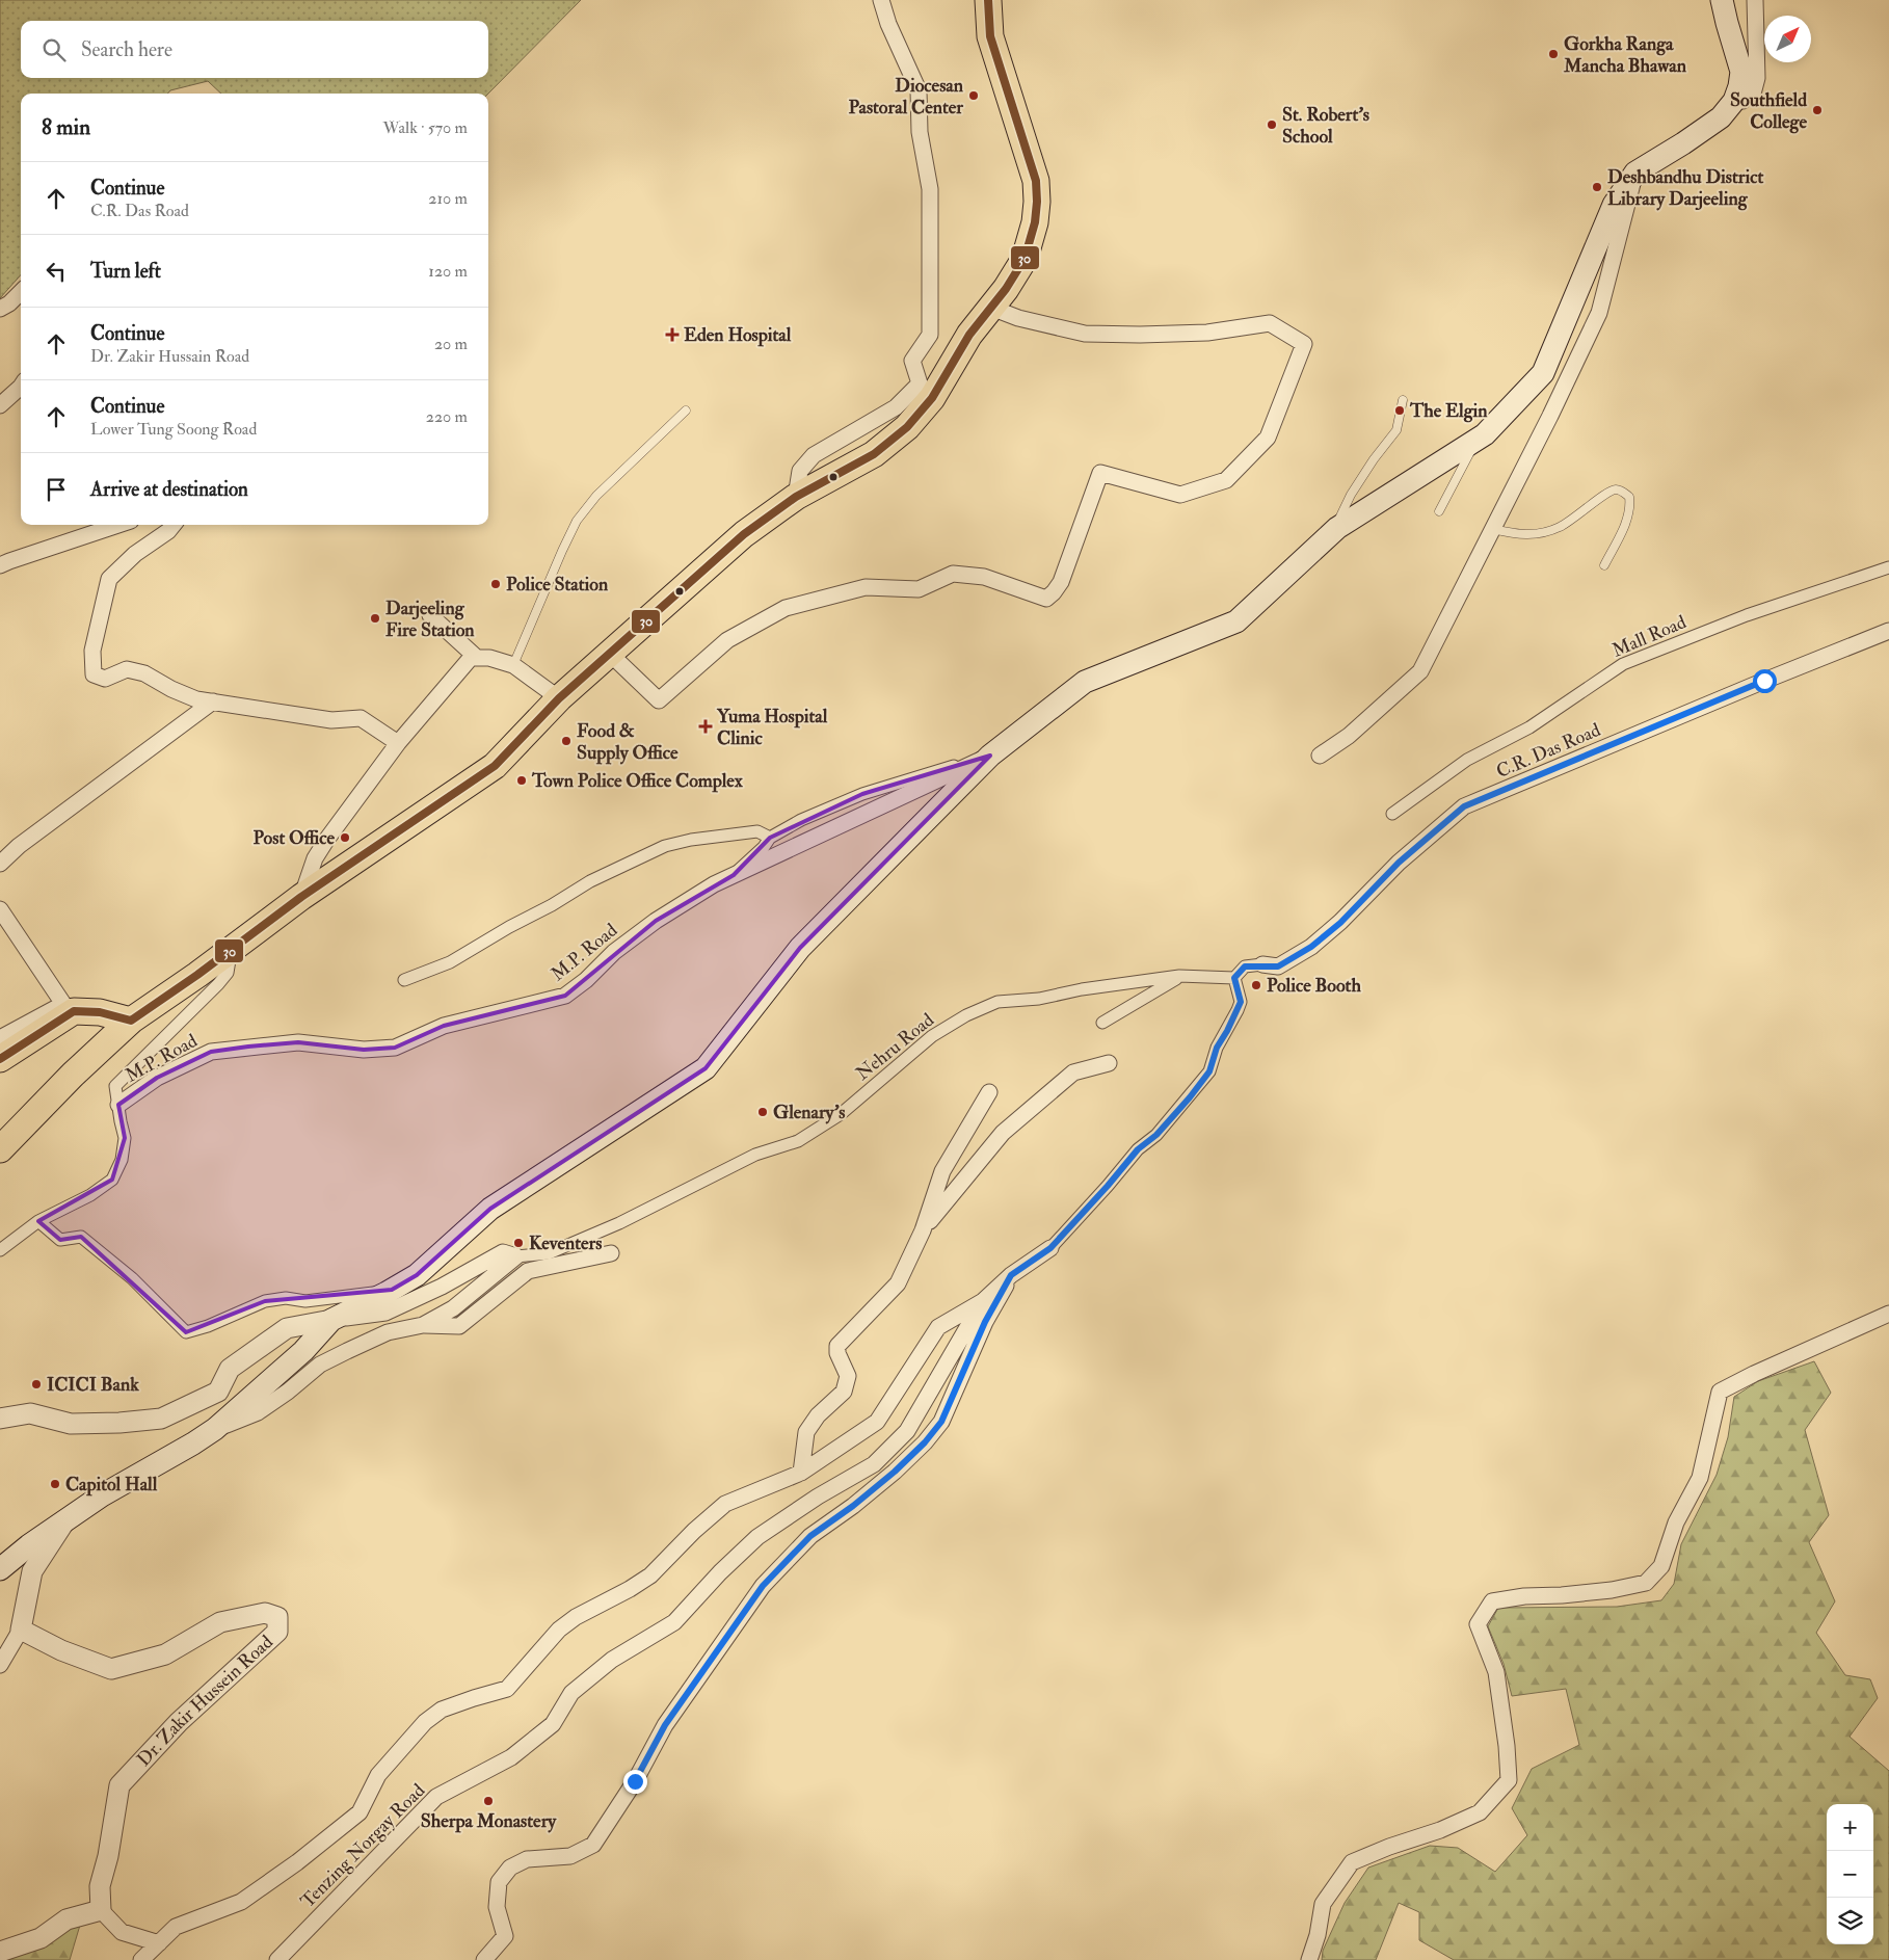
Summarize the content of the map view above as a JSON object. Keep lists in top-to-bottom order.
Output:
{
  "streets": {
    "street": [
      "Mall Road",
      "C.R. Das Road",
      "M.P. Road",
      "Nehru Road",
      "Dr. Zakir Hussein Road",
      "Tenzing Norgay Road"
    ]
  },
  "places": {
    "other": [
      "Gorkha Ranga Mancha Bhawan",
      "Diocesan Pastoral Center",
      "Southfield College",
      "St. Robert's School",
      "Deshbandhu District Library Darjeeling",
      "The Elgin",
      "Police Station",
      "Darjeeling Fire Station",
      "Food & Supply Office",
      "Town Police Office Complex",
      "Post Office",
      "Police Booth",
      "Glenary's",
      "Keventers",
      "ICICI Bank",
      "Capitol Hall",
      "Sherpa Monastery"
    ],
    "health": ["Eden Hospital", "Yuma Hospital Clinic"]
  },
  "lines": ["transit line 30"],
  "north": "top right",
  "page": {
    "search": "Search here",
    "heading": ["8 min", "Walk · 570 m"],
    "list": [
      ["Continue", "C.R. Das Road", "210 m"],
      ["Turn left", "120 m"],
      ["Continue", "Dr. Zakir Hussain Road", "20 m"],
      ["Continue", "Lower Tung Soong Road", "220 m"],
      "Arrive at destination"
    ],
    "map_buttons": ["+", "−"]
  }
}
